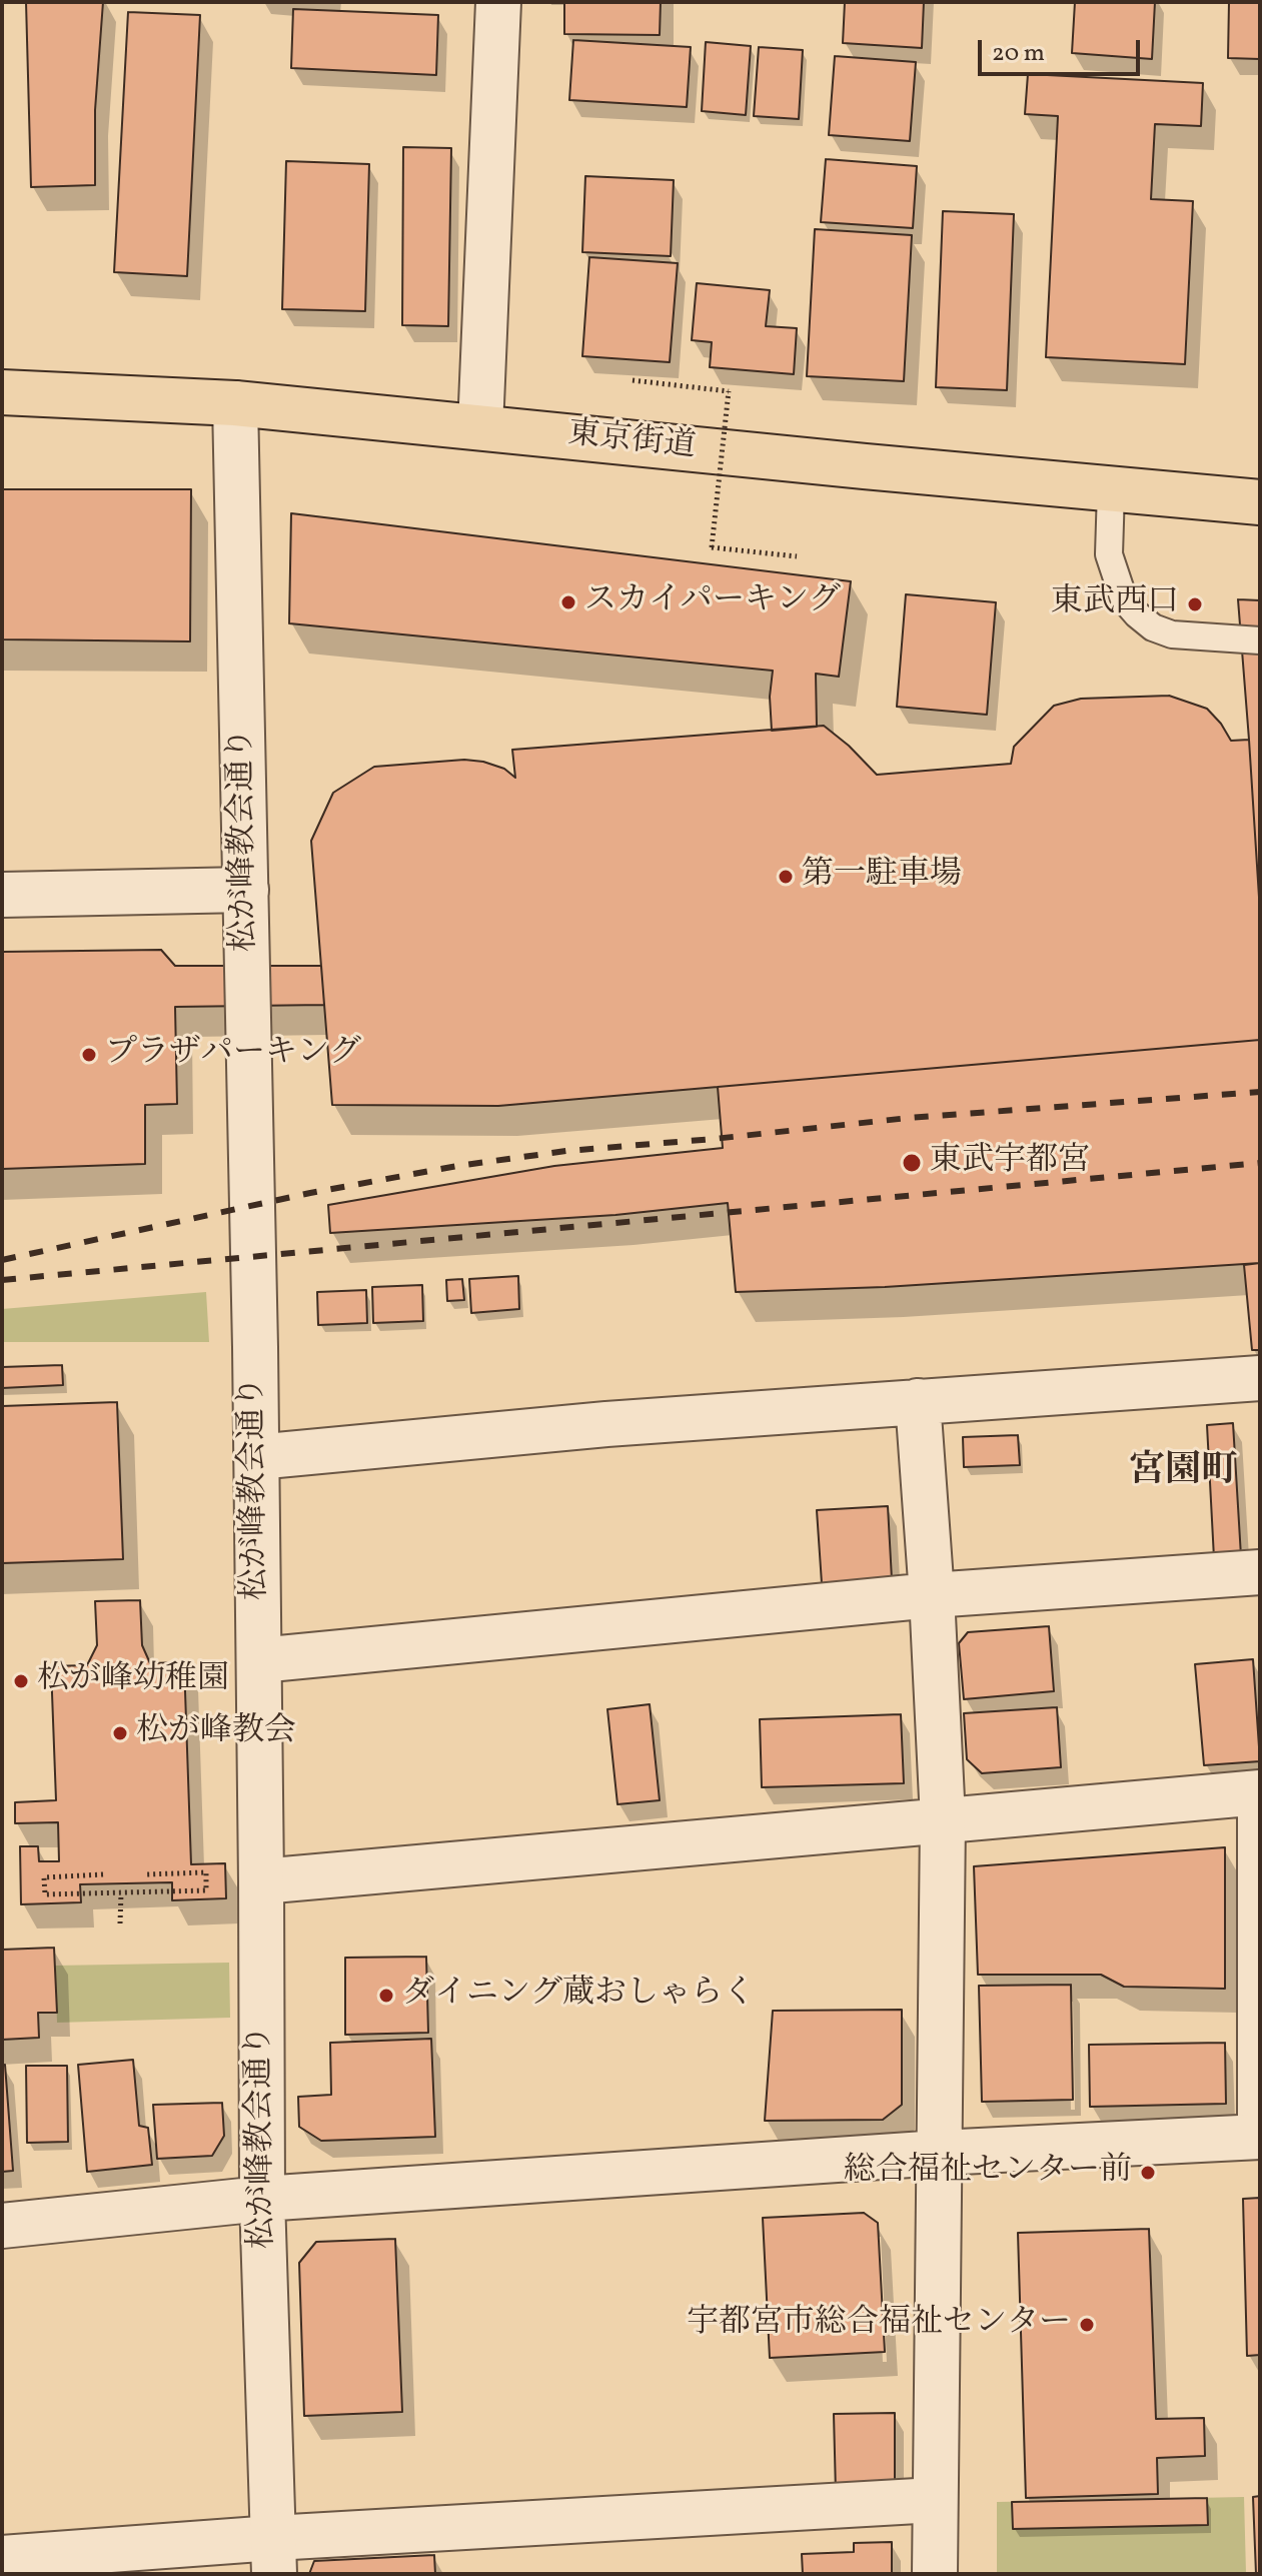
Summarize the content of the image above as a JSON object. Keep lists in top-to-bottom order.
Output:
{
  "streets": {
    "highway": ["東京街道"],
    "street": ["松が峰教会通り"]
  },
  "crossings": [
    ["東京街道", "松が峰教会通り"]
  ],
  "districts": ["宮園町"],
  "places": [
    "スカイパーキング",
    "東武西口",
    "第一駐車場",
    "プラザパーキング",
    "東武宇都宮",
    "松が峰幼稚園",
    "松が峰教会",
    "ダイニング蔵おしゃらく",
    "総合福祉センター前",
    "宇都宮市総合福祉センター"
  ],
  "scale_bar": "20 m"
}
